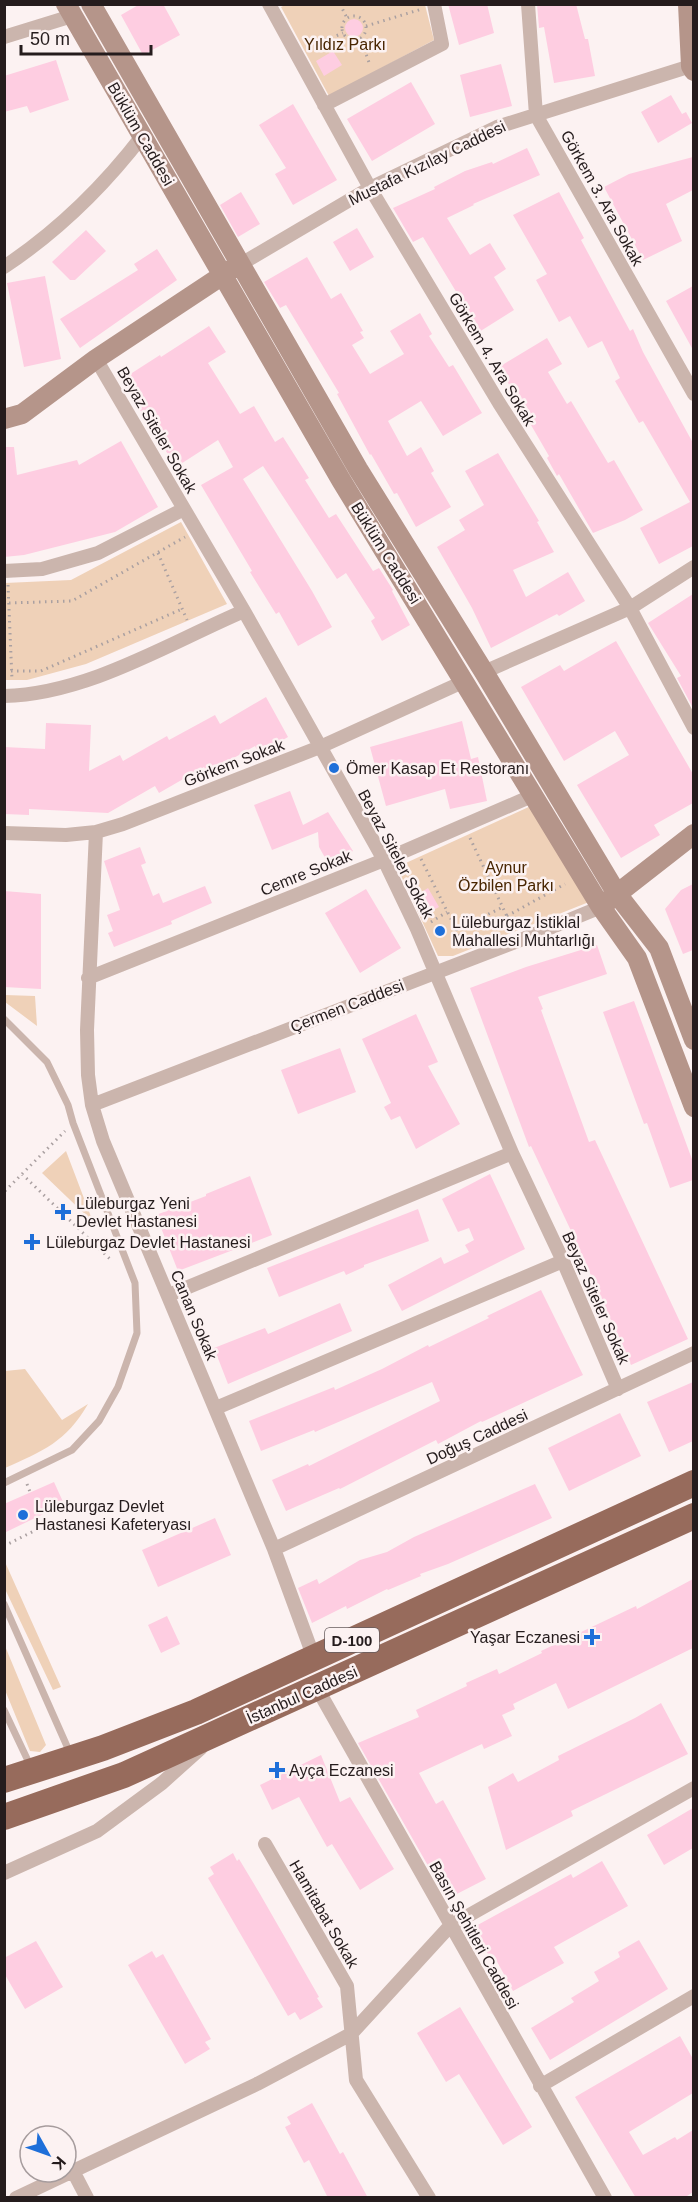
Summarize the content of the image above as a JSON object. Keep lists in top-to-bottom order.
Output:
{
  "streets": {
    "highway": ["D-100", "İstanbul Caddesi"],
    "main road": ["Büklüm Caddesi"],
    "street": [
      "Mustafa Kızılay Caddesi",
      "Görkem 3. Ara Sokak",
      "Görkem 4. Ara Sokak",
      "Beyaz Siteler Sokak",
      "Görkem Sokak",
      "Cemre Sokak",
      "Çermen Caddesi",
      "Canan Sokak",
      "Doğuş Caddesi",
      "Hamitabat Sokak",
      "Basın Şehitleri Caddesi"
    ]
  },
  "crossings": [
    ["Büklüm Caddesi", "Mustafa Kızılay Caddesi"],
    ["Büklüm Caddesi", "Görkem Sokak"],
    ["Büklüm Caddesi", "Cemre Sokak"],
    ["Büklüm Caddesi", "Çermen Caddesi"],
    ["Mustafa Kızılay Caddesi", "Görkem 3. Ara Sokak"],
    ["Mustafa Kızılay Caddesi", "Görkem 4. Ara Sokak"],
    ["Beyaz Siteler Sokak", "Görkem Sokak"],
    ["Beyaz Siteler Sokak", "Cemre Sokak"],
    ["Beyaz Siteler Sokak", "Çermen Caddesi"],
    ["Beyaz Siteler Sokak", "Doğuş Caddesi"],
    ["Görkem Sokak", "Canan Sokak"],
    ["Cemre Sokak", "Canan Sokak"],
    ["Çermen Caddesi", "Canan Sokak"],
    ["Canan Sokak", "Doğuş Caddesi"],
    ["Canan Sokak", "İstanbul Caddesi"],
    ["İstanbul Caddesi", "Basın Şehitleri Caddesi"]
  ],
  "parks": ["Yıldız Parkı", "Aynur Özbilen Parkı"],
  "places": {
    "other": ["Ömer Kasap Et Restoranı", "Lüleburgaz İstiklal Mahallesi Muhtarlığı", "Lüleburgaz Devlet Hastanesi Kafeteryası"],
    "health": [
      "Lüleburgaz Yeni Devlet Hastanesi",
      "Lüleburgaz Devlet Hastanesi",
      "Yaşar Eczanesi",
      "Ayça Eczanesi"
    ]
  },
  "scale_bar": "50 m",
  "north": "bottom right"
}
